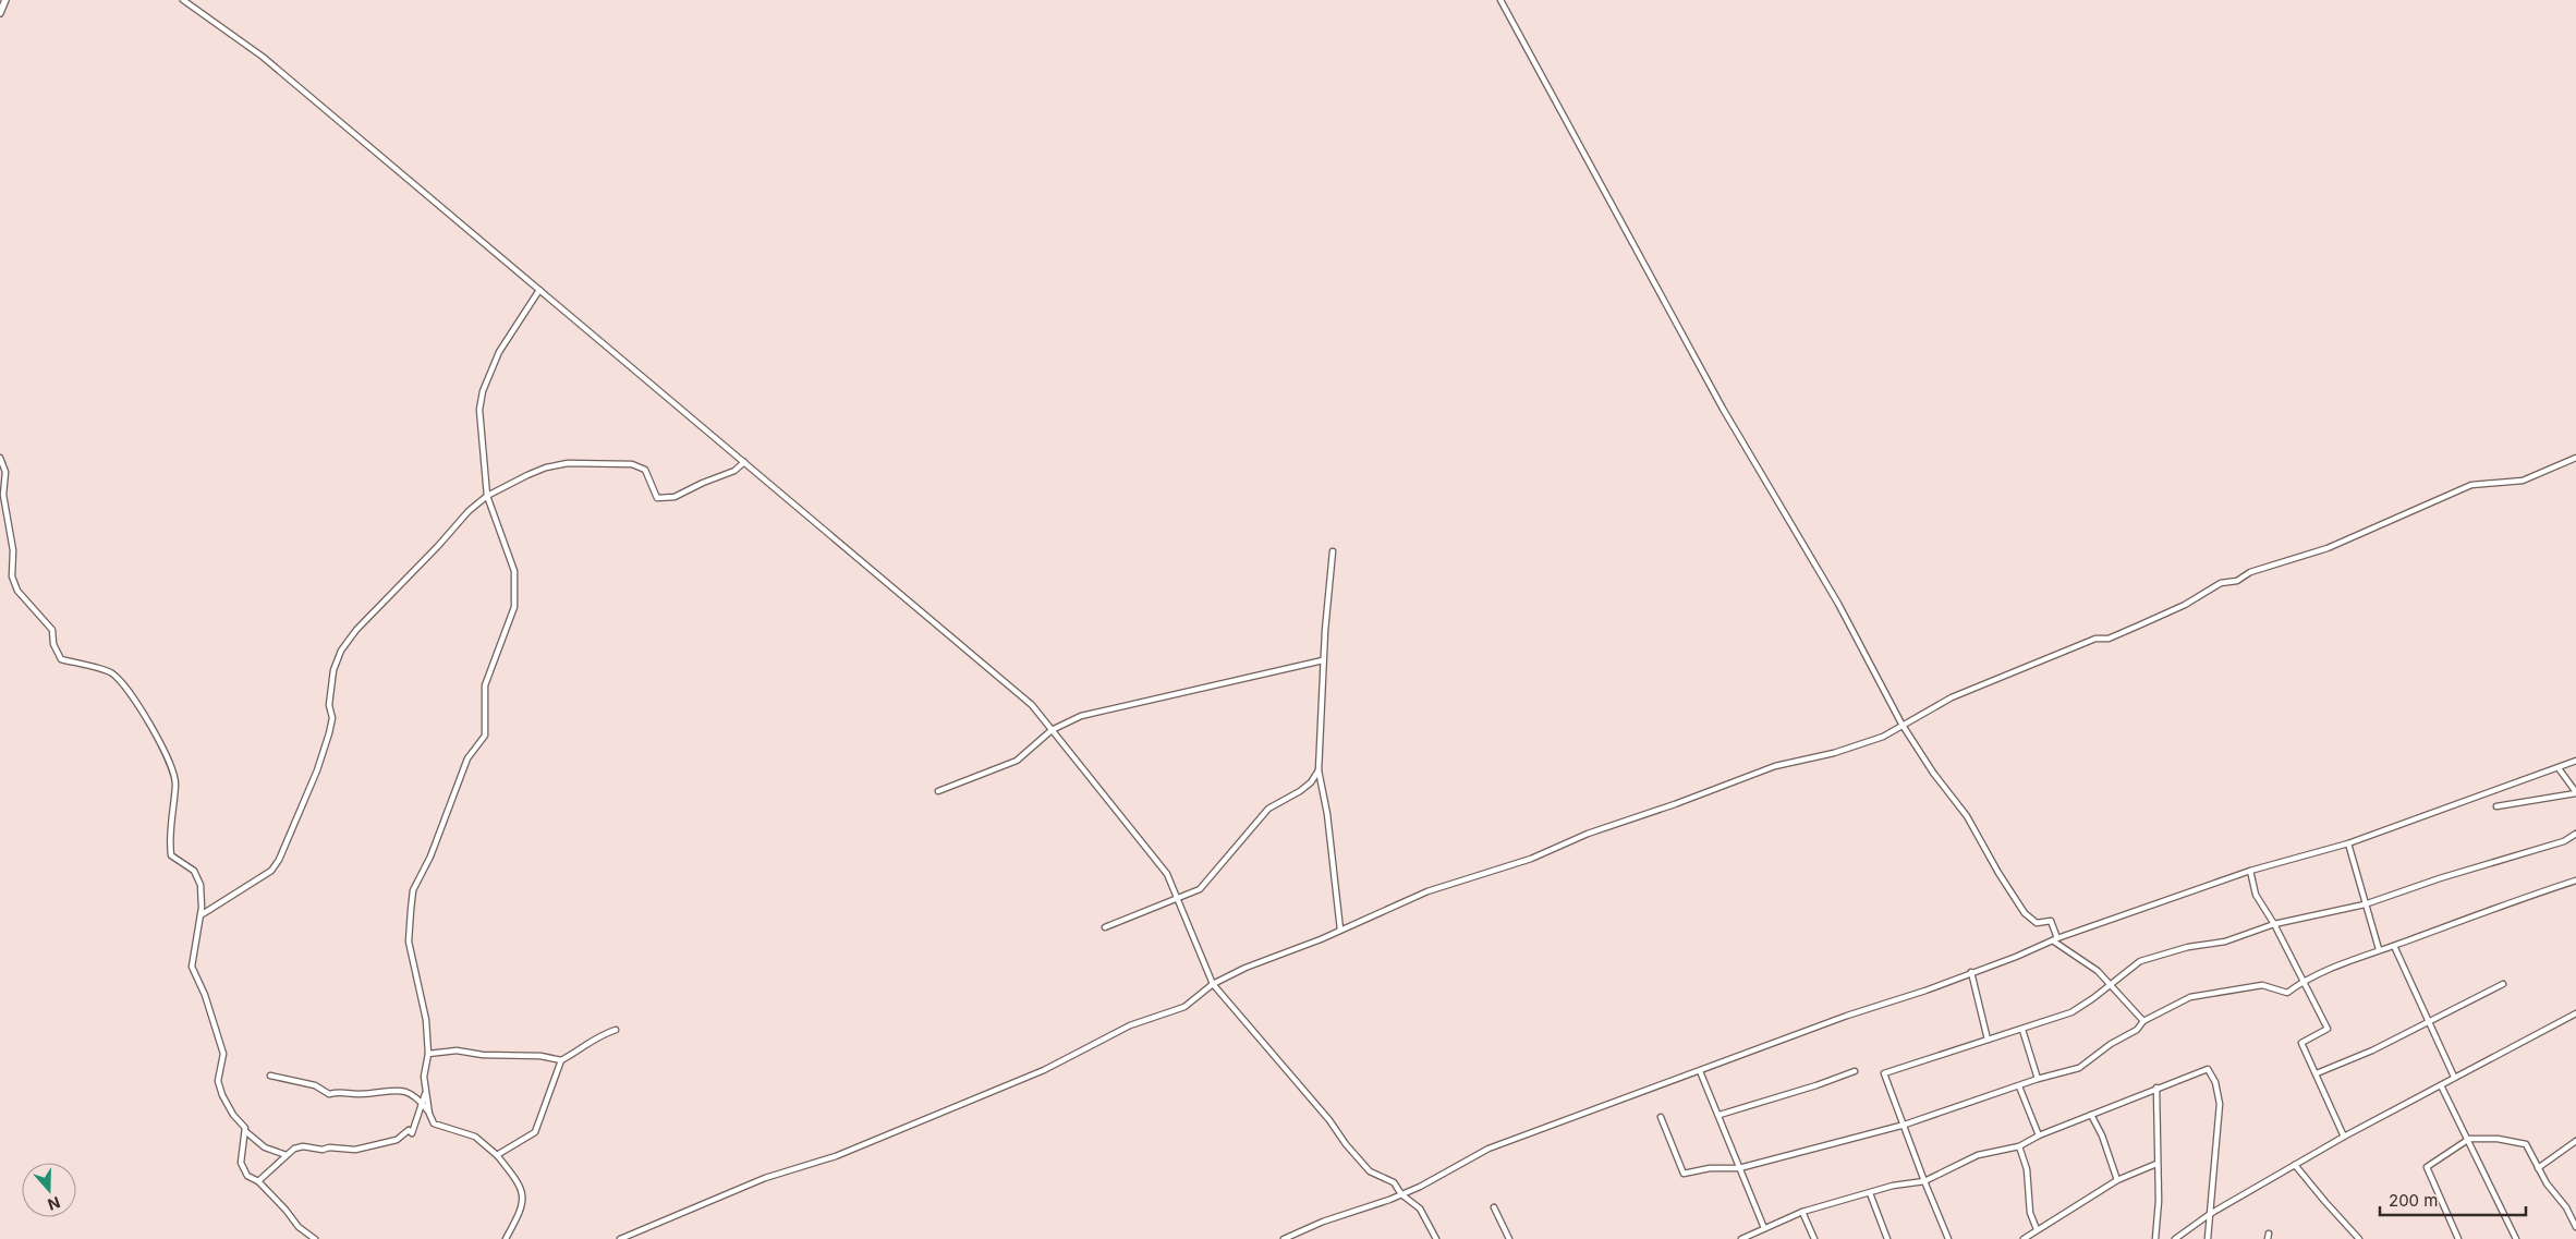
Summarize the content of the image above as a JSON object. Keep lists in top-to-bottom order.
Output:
{
  "scale_bar": "200 m",
  "north": "bottom"
}
